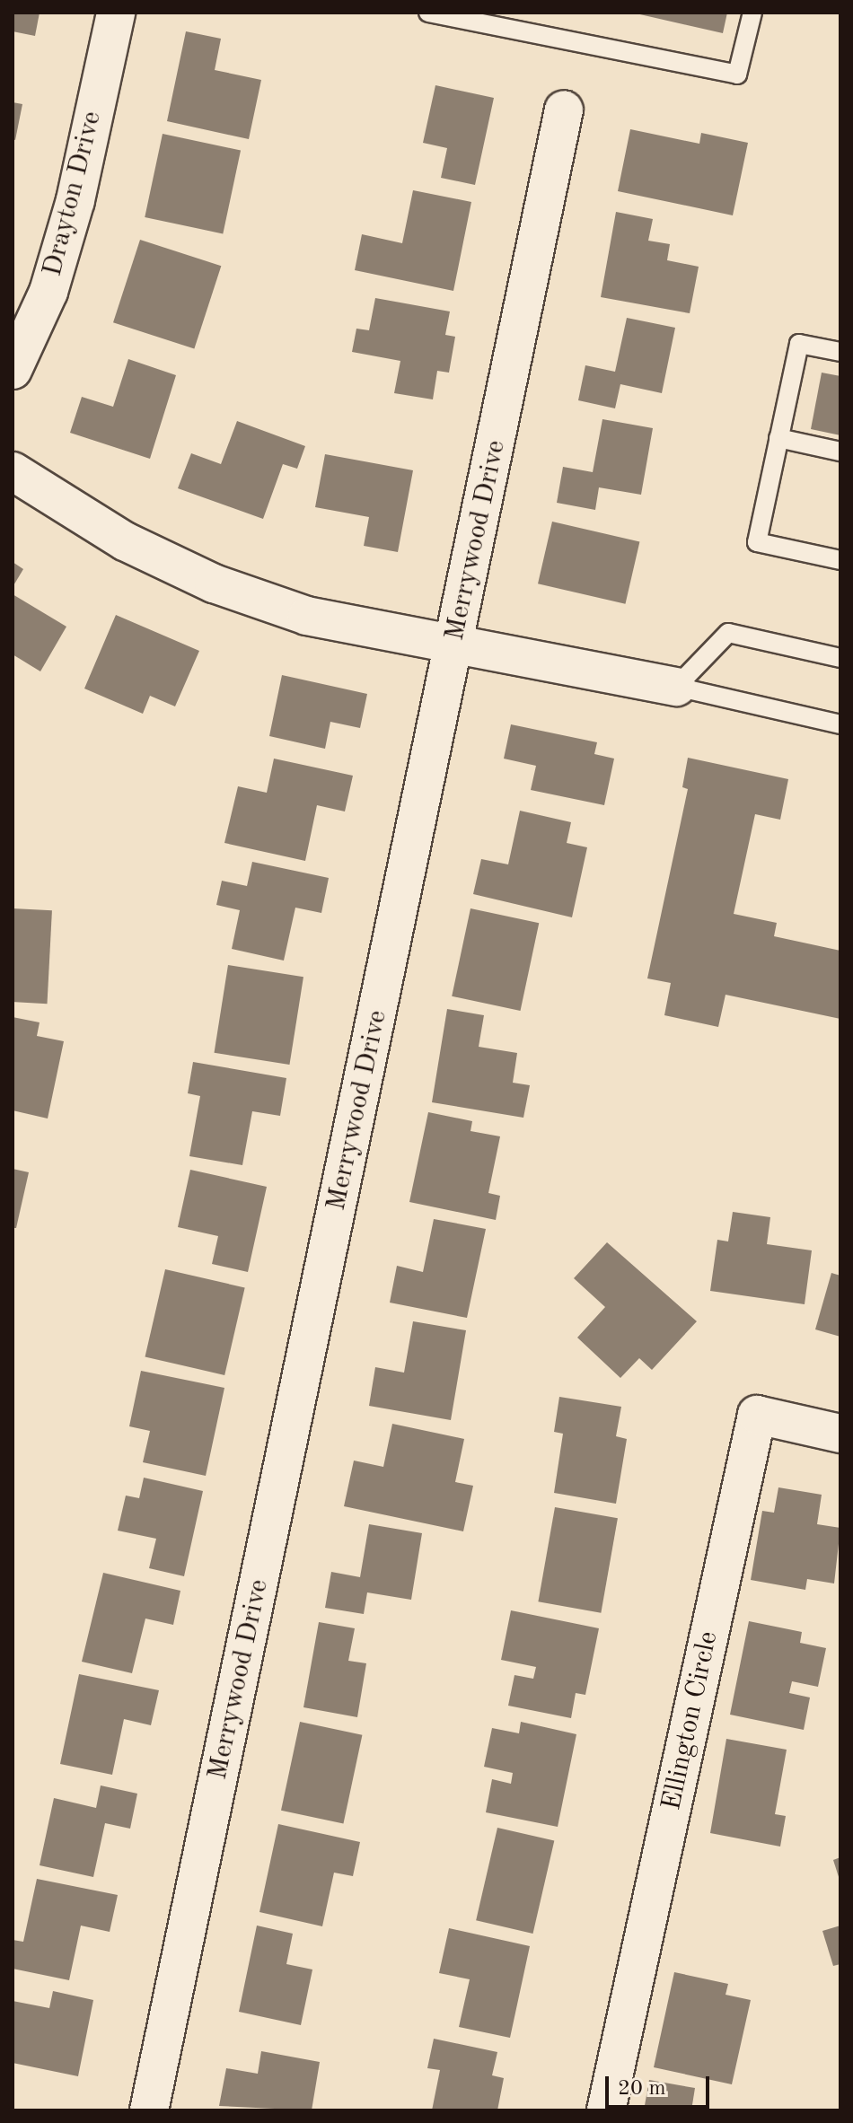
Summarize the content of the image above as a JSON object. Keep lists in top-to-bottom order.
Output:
{
  "streets": {
    "street": ["Drayton Drive", "Merrywood Drive", "Ellington Circle"]
  },
  "scale_bar": "20 m"
}
